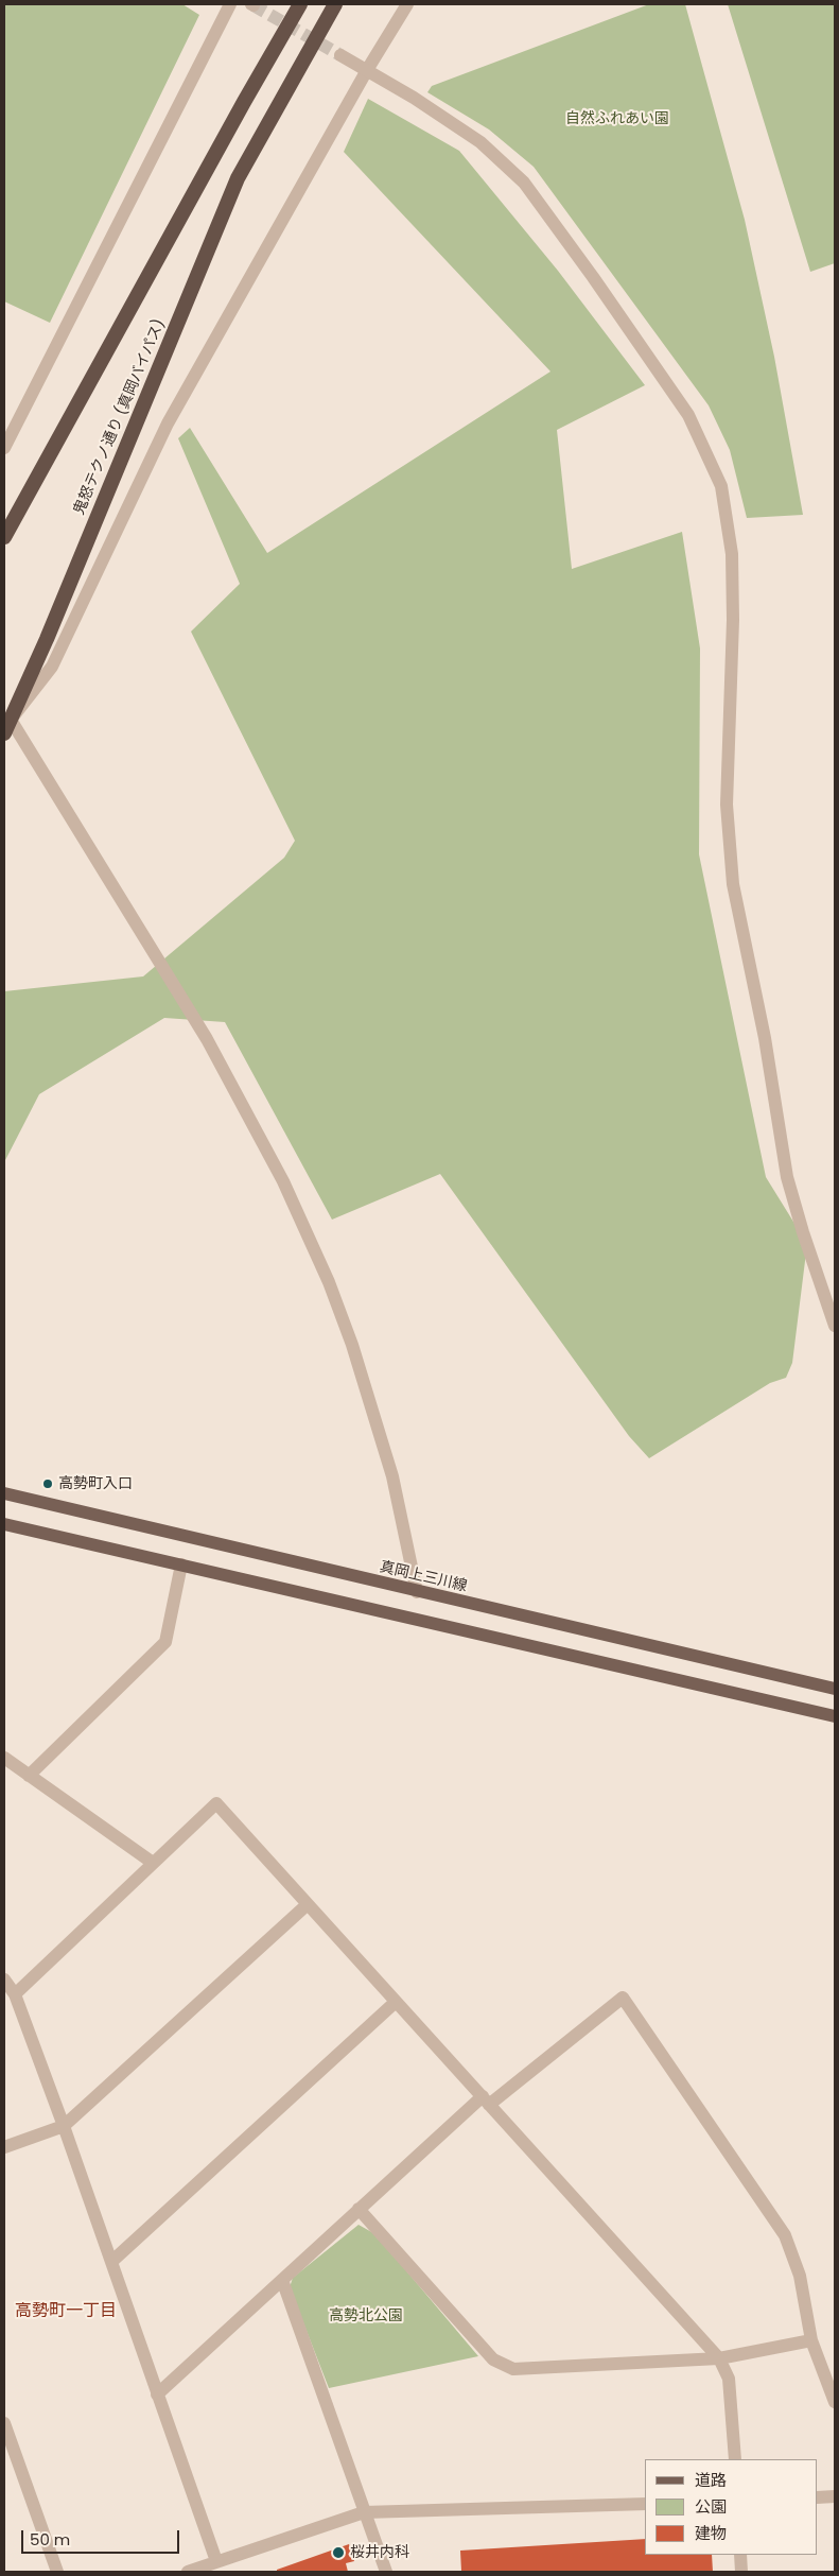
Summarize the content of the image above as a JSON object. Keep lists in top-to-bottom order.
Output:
{
  "streets": {
    "highway": ["鬼怒テクノ通り (真岡バイパス)"],
    "main road": ["真岡上三川線"]
  },
  "districts": ["高勢町一丁目"],
  "parks": ["自然ふれあい園", "高勢北公園"],
  "places": ["高勢町入口", "桜井内科"],
  "legend": ["道路", "公園", "建物"],
  "scale_bar": "50 m"
}
